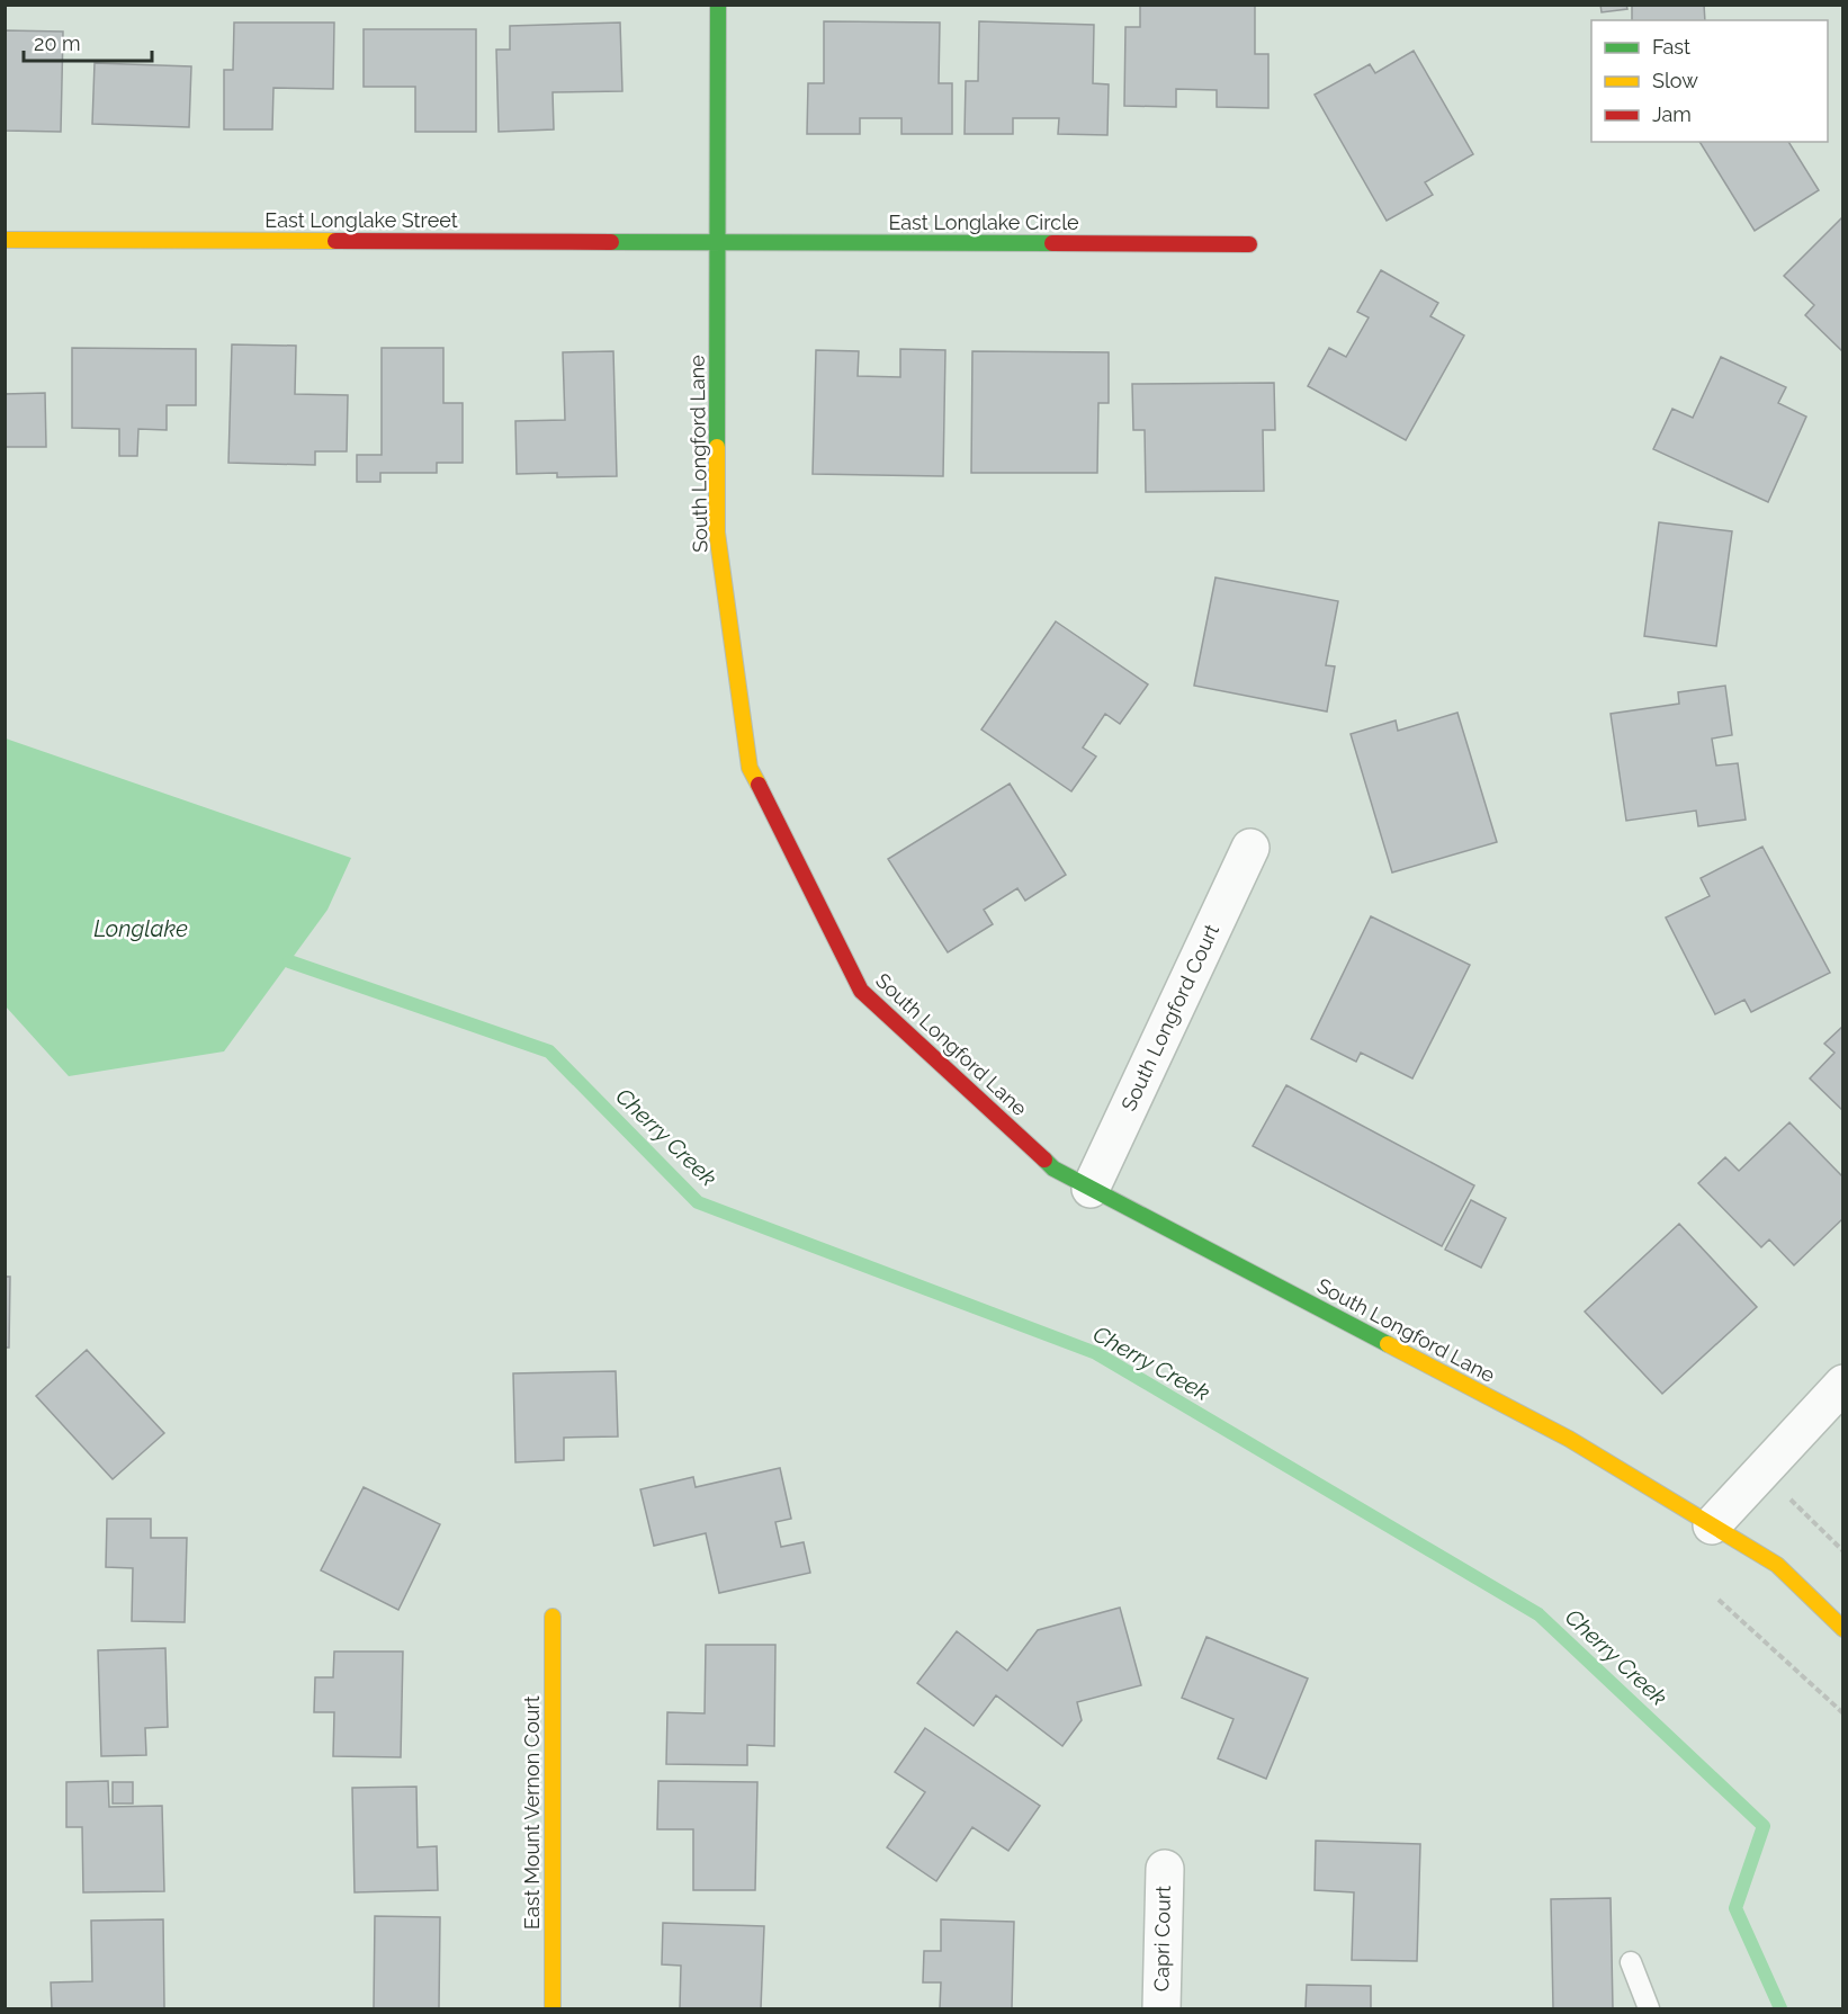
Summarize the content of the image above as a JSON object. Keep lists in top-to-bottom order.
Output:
{
  "streets": {
    "street": [
      "East Longlake Street",
      "East Longlake Circle",
      "South Longford Lane",
      "South Longford Court",
      "East Mount Vernon Court",
      "Capri Court"
    ]
  },
  "crossings": [
    ["East Longlake Street", "East Longlake Circle"],
    ["East Longlake Street", "South Longford Lane"],
    ["East Longlake Circle", "South Longford Lane"],
    ["South Longford Lane", "South Longford Court"]
  ],
  "water": ["Longlake", "Cherry Creek"],
  "legend": ["Fast", "Slow", "Jam"],
  "scale_bar": "20 m"
}
